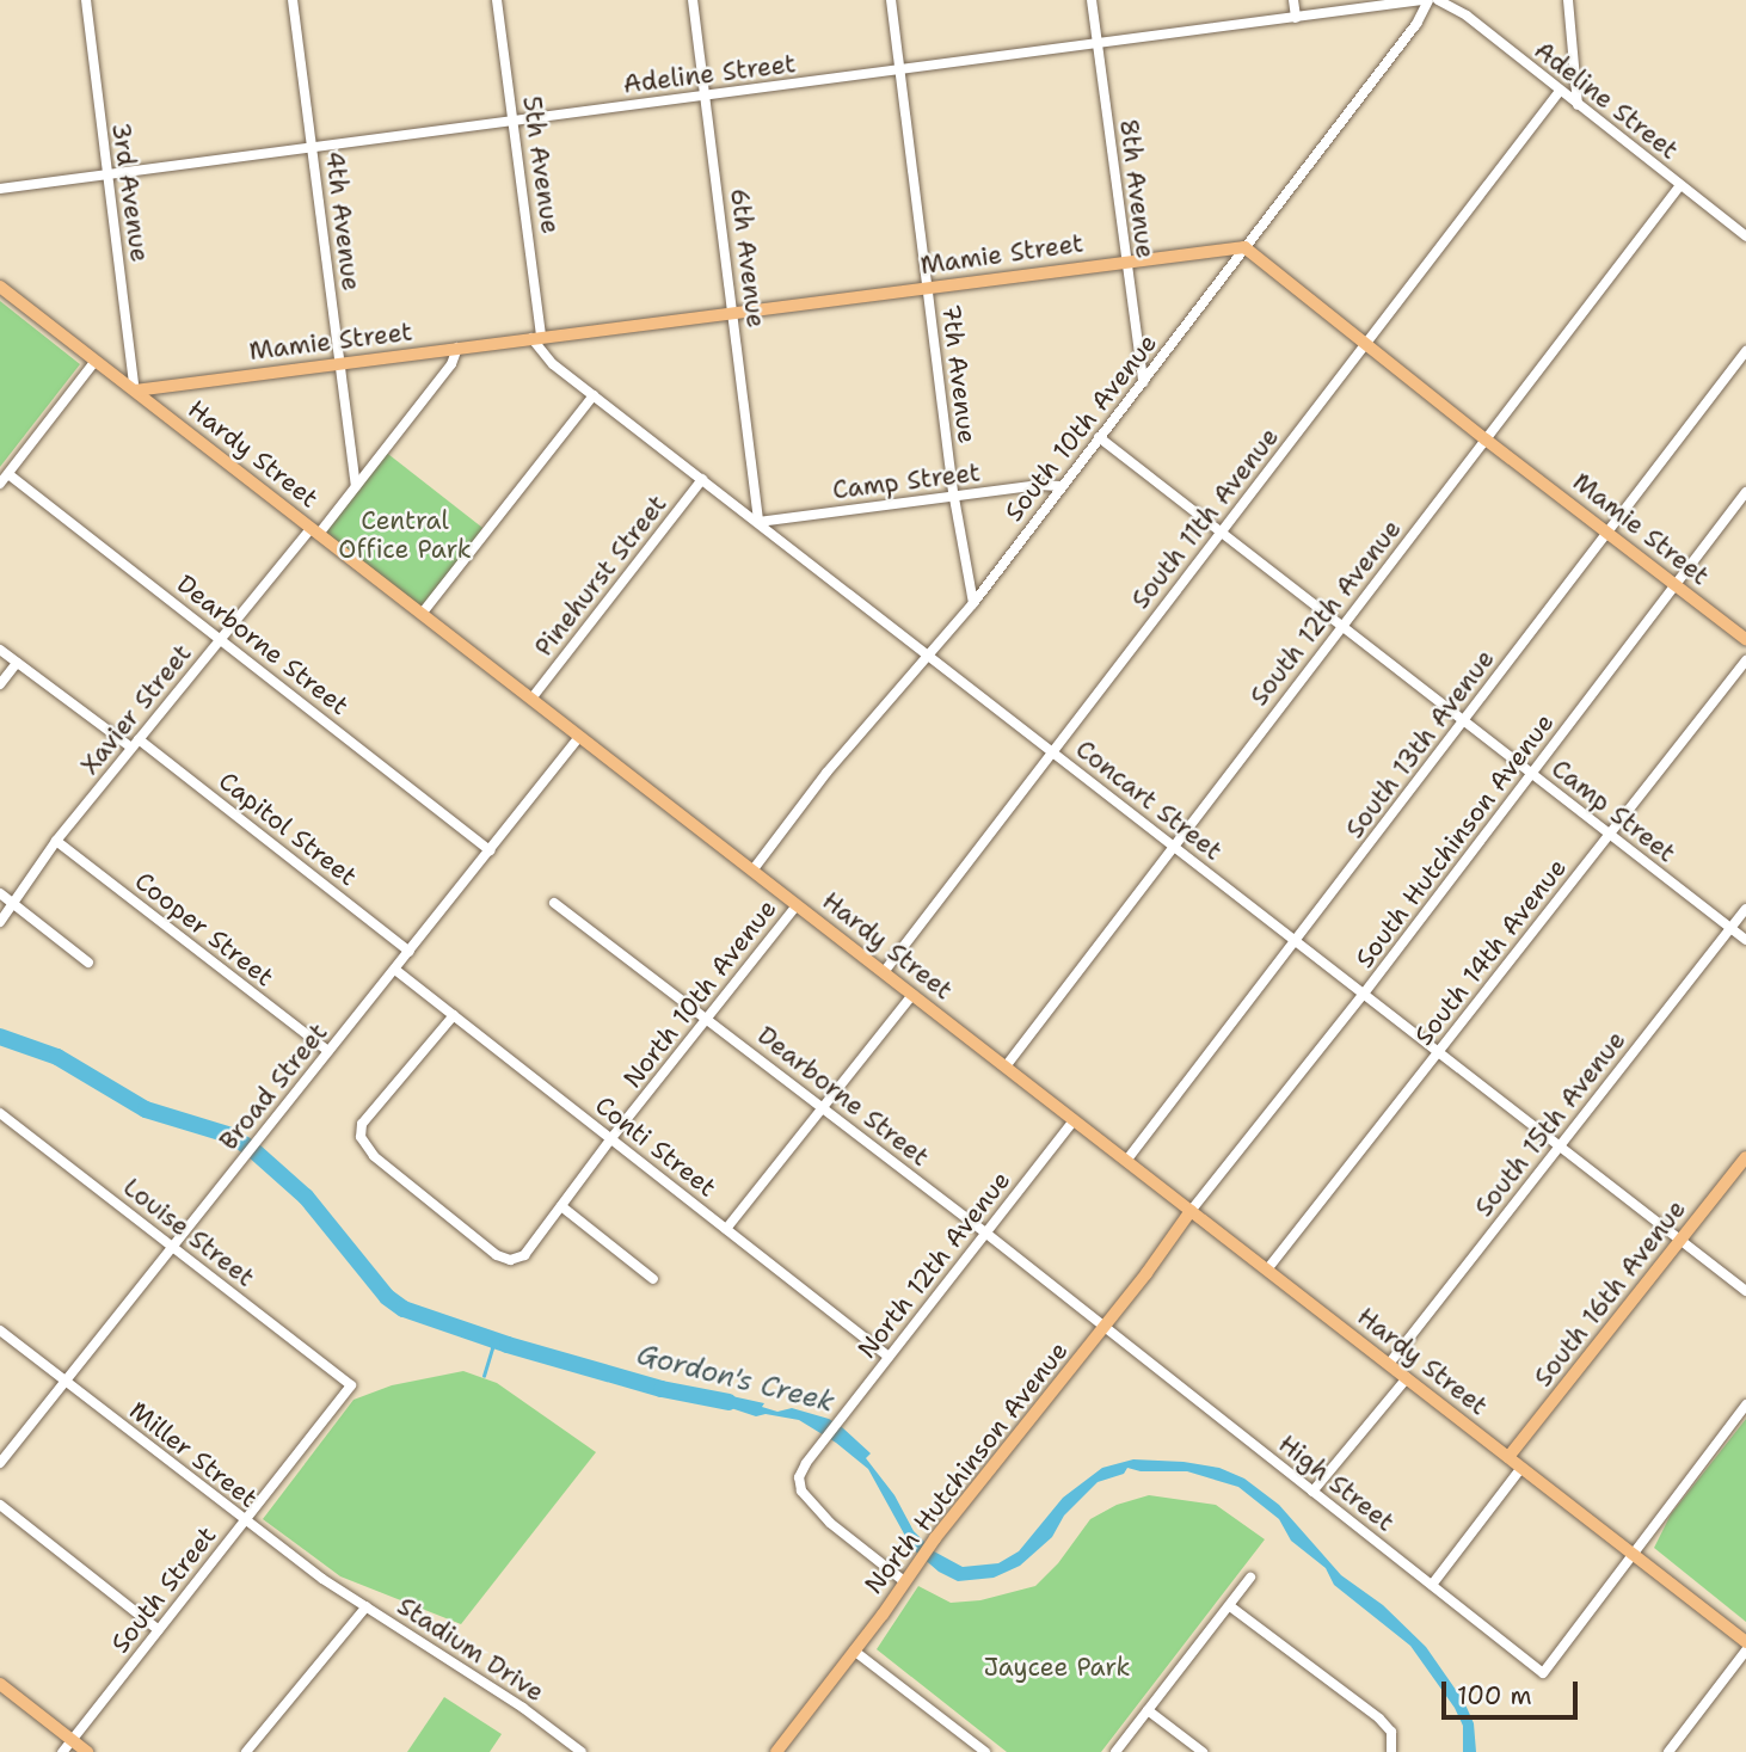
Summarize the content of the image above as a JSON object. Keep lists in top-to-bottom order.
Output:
{
  "streets": {
    "main road": [
      "Mamie Street",
      "Hardy Street",
      "South 16th Avenue",
      "North Hutchinson Avenue"
    ],
    "street": [
      "Adeline Street",
      "5th Avenue",
      "8th Avenue",
      "3rd Avenue",
      "4th Avenue",
      "6th Avenue",
      "7th Avenue",
      "South 10th Avenue",
      "Camp Street",
      "South 11th Avenue",
      "Pinehurst Street",
      "South 12th Avenue",
      "Dearborne Street",
      "Xavier Street",
      "South 13th Avenue",
      "Concart Street",
      "Capitol Street",
      "South Hutchinson Avenue",
      "Cooper Street",
      "South 14th Avenue",
      "North 10th Avenue",
      "Broad Street",
      "South 15th Avenue",
      "Conti Street",
      "Louise Street",
      "North 12th Avenue",
      "Miller Street",
      "High Street",
      "South Street",
      "Stadium Drive"
    ]
  },
  "crossings": [
    ["Adeline Street", "5th Avenue"],
    ["Adeline Street", "8th Avenue"],
    ["Adeline Street", "3rd Avenue"],
    ["Adeline Street", "4th Avenue"],
    ["Adeline Street", "6th Avenue"],
    ["Adeline Street", "7th Avenue"],
    ["Adeline Street", "South 10th Avenue"],
    ["Adeline Street", "South 11th Avenue"],
    ["Adeline Street", "South 12th Avenue"],
    ["5th Avenue", "Mamie Street"],
    ["5th Avenue", "Concart Street"],
    ["8th Avenue", "Mamie Street"],
    ["8th Avenue", "South 10th Avenue"],
    ["3rd Avenue", "Mamie Street"],
    ["3rd Avenue", "Hardy Street"],
    ["4th Avenue", "Mamie Street"],
    ["Mamie Street", "6th Avenue"],
    ["Mamie Street", "7th Avenue"],
    ["Mamie Street", "South 10th Avenue"],
    ["Mamie Street", "Hardy Street"],
    ["Mamie Street", "South 11th Avenue"],
    ["Mamie Street", "South 12th Avenue"],
    ["Mamie Street", "South 13th Avenue"],
    ["Mamie Street", "Concart Street"],
    ["Mamie Street", "South Hutchinson Avenue"],
    ["6th Avenue", "Camp Street"],
    ["6th Avenue", "Concart Street"],
    ["7th Avenue", "South 10th Avenue"],
    ["7th Avenue", "Camp Street"],
    ["South 10th Avenue", "Hardy Street"],
    ["South 10th Avenue", "Camp Street"],
    ["South 10th Avenue", "Concart Street"],
    ["Hardy Street", "South 11th Avenue"],
    ["Hardy Street", "Pinehurst Street"],
    ["Hardy Street", "South 12th Avenue"],
    ["Hardy Street", "Xavier Street"],
    ["Hardy Street", "South 13th Avenue"],
    ["Hardy Street", "South Hutchinson Avenue"],
    ["Hardy Street", "South 14th Avenue"],
    ["Hardy Street", "North 10th Avenue"],
    ["Hardy Street", "Broad Street"],
    ["Hardy Street", "South 15th Avenue"],
    ["Hardy Street", "North 12th Avenue"],
    ["Hardy Street", "South 16th Avenue"],
    ["Hardy Street", "North Hutchinson Avenue"],
    ["Hardy Street", "High Street"],
    ["Camp Street", "South 11th Avenue"],
    ["Camp Street", "South 12th Avenue"],
    ["Camp Street", "South 13th Avenue"],
    ["Camp Street", "Concart Street"],
    ["Camp Street", "South Hutchinson Avenue"],
    ["Camp Street", "South 14th Avenue"],
    ["Camp Street", "South 15th Avenue"],
    ["South 11th Avenue", "Concart Street"],
    ["Pinehurst Street", "Concart Street"],
    ["South 12th Avenue", "Concart Street"],
    ["Dearborne Street", "Xavier Street"],
    ["Dearborne Street", "North 10th Avenue"],
    ["Dearborne Street", "Broad Street"],
    ["Dearborne Street", "North 12th Avenue"],
    ["Dearborne Street", "North Hutchinson Avenue"],
    ["Dearborne Street", "High Street"],
    ["Xavier Street", "Capitol Street"],
    ["Xavier Street", "Cooper Street"],
    ["South 13th Avenue", "Concart Street"],
    ["Concart Street", "South Hutchinson Avenue"],
    ["Concart Street", "South 14th Avenue"],
    ["Concart Street", "South 15th Avenue"],
    ["Concart Street", "South 16th Avenue"],
    ["Capitol Street", "Broad Street"],
    ["South Hutchinson Avenue", "North Hutchinson Avenue"],
    ["Cooper Street", "Broad Street"],
    ["North 10th Avenue", "Conti Street"],
    ["Broad Street", "Conti Street"],
    ["Broad Street", "Louise Street"],
    ["Broad Street", "Miller Street"],
    ["Conti Street", "North 12th Avenue"],
    ["Louise Street", "South Street"],
    ["North 12th Avenue", "North Hutchinson Avenue"],
    ["Miller Street", "South Street"],
    ["Miller Street", "Stadium Drive"],
    ["North Hutchinson Avenue", "High Street"]
  ],
  "water": ["Gordon's Creek"],
  "parks": ["Central Office Park", "Jaycee Park"],
  "scale_bar": "100 m"
}
